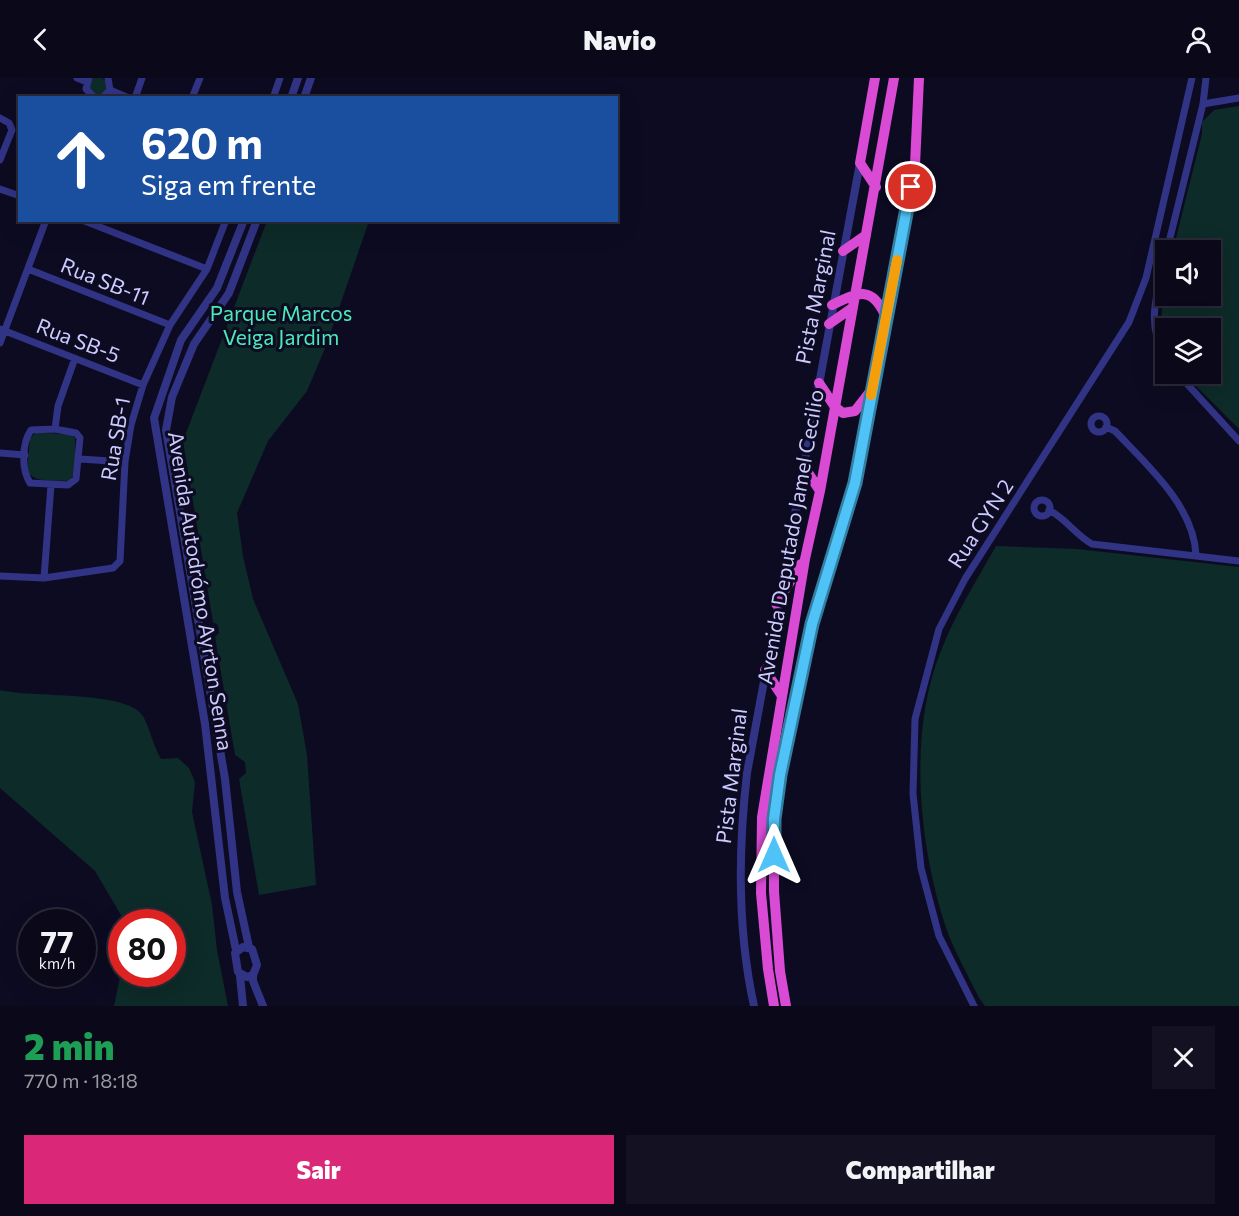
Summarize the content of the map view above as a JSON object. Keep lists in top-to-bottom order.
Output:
{
  "streets": {
    "highway": ["Avenida Deputado Jamel Cecilio"],
    "street": [
      "Rua SB-11",
      "Pista Marginal",
      "Rua SB-5",
      "Rua SB-1",
      "Rua GYN 2",
      "Avenida Autodrómo Ayrton Senna"
    ]
  },
  "crossings": [
    ["Rua SB-11", "Rua SB-1"],
    ["Rua SB-5", "Rua SB-1"]
  ],
  "parks": ["Parque Marcos Veiga Jardim"],
  "page": {
    "header": "Navio",
    "turn": ["620 m", "Siga em frente"],
    "speed": "77 km/h",
    "limit": "80",
    "heading": ["2 min", "770 m · 18:18"],
    "buttons": ["Sair", "Compartilhar"]
  }
}
